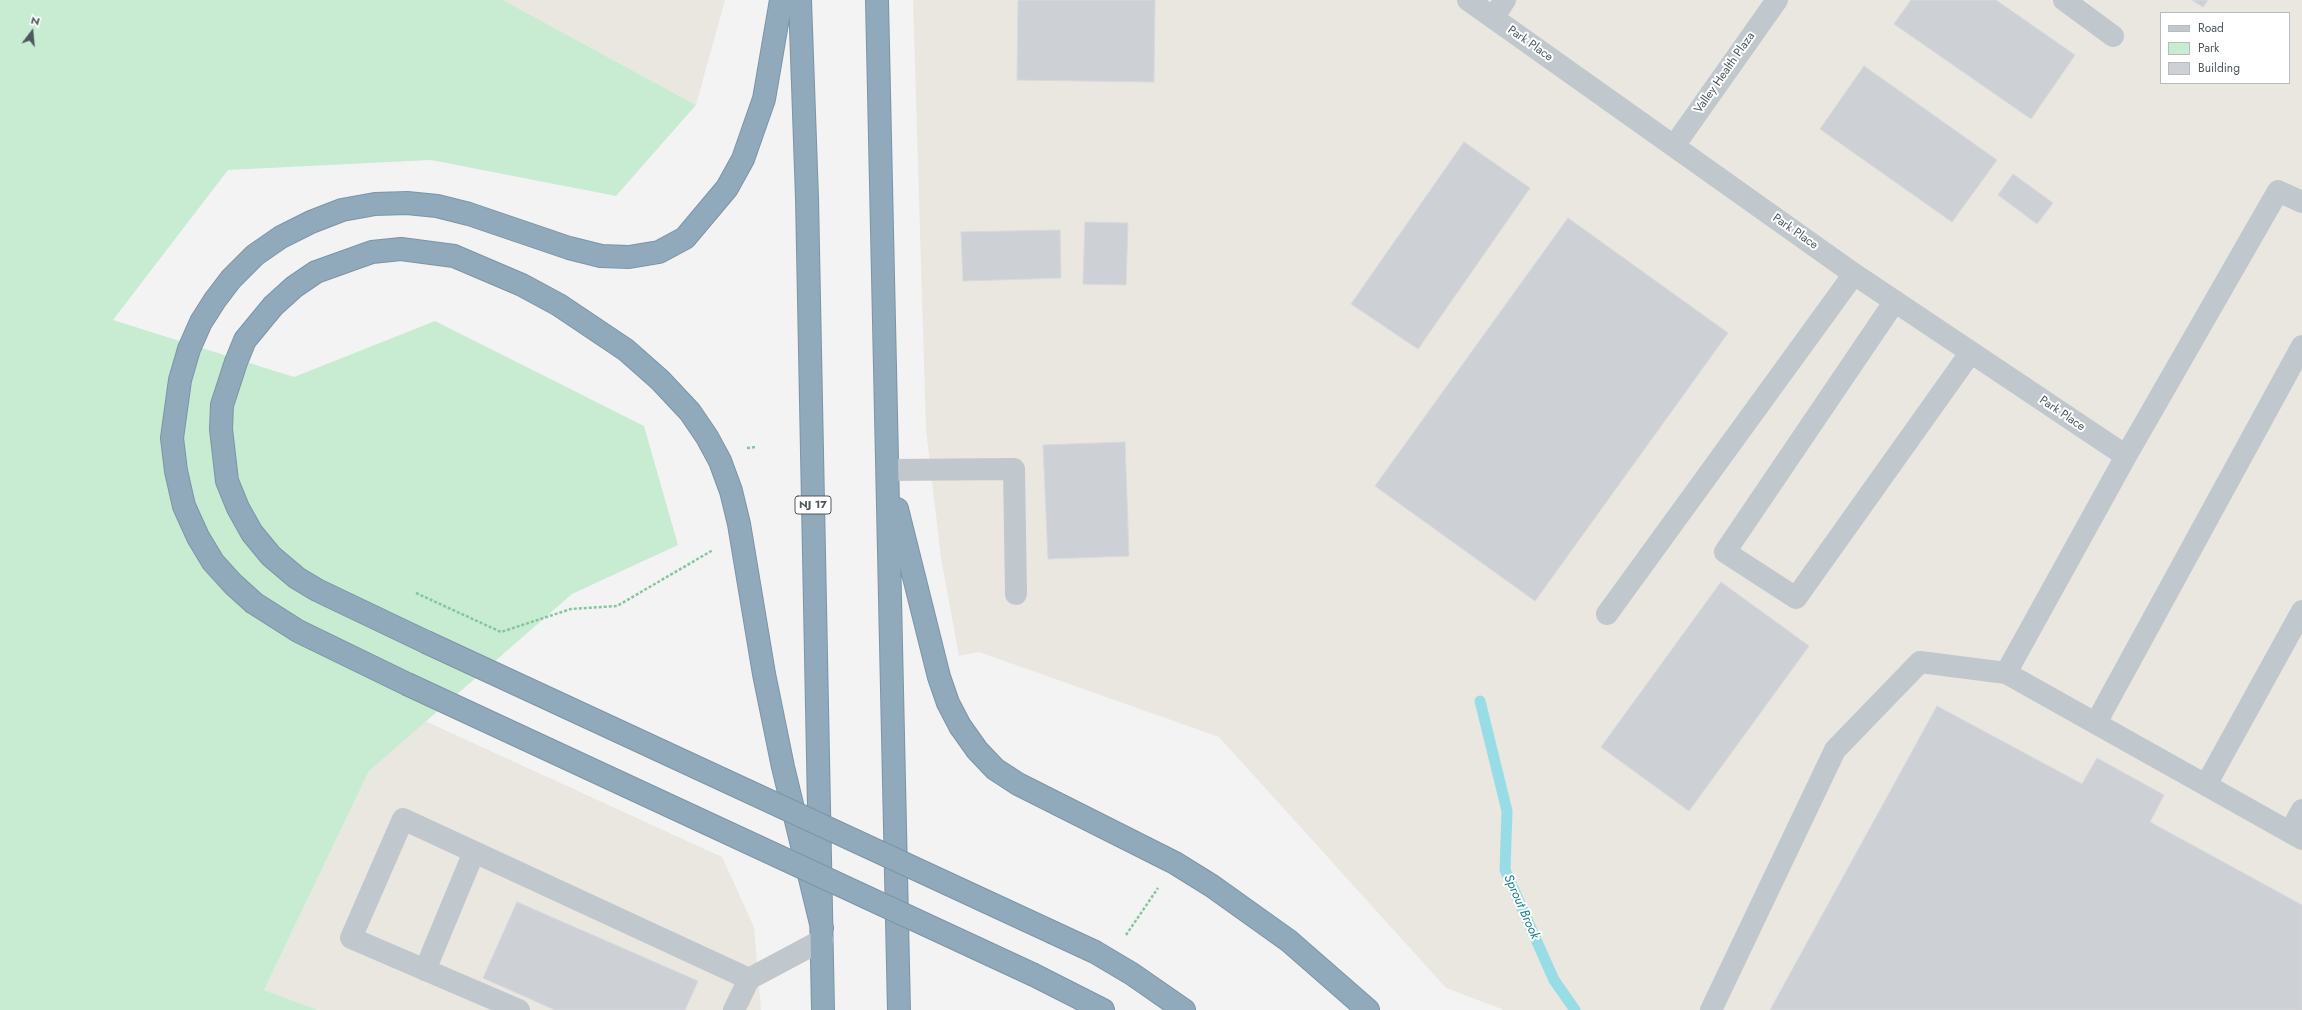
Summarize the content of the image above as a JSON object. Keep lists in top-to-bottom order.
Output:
{
  "streets": {
    "highway": ["NJ 17"],
    "street": ["Park Place", "Valley Health Plaza"]
  },
  "crossings": [
    ["Park Place", "Valley Health Plaza"]
  ],
  "water": ["Sprout Brook"],
  "legend": ["Road", "Park", "Building"],
  "north": "top"
}
